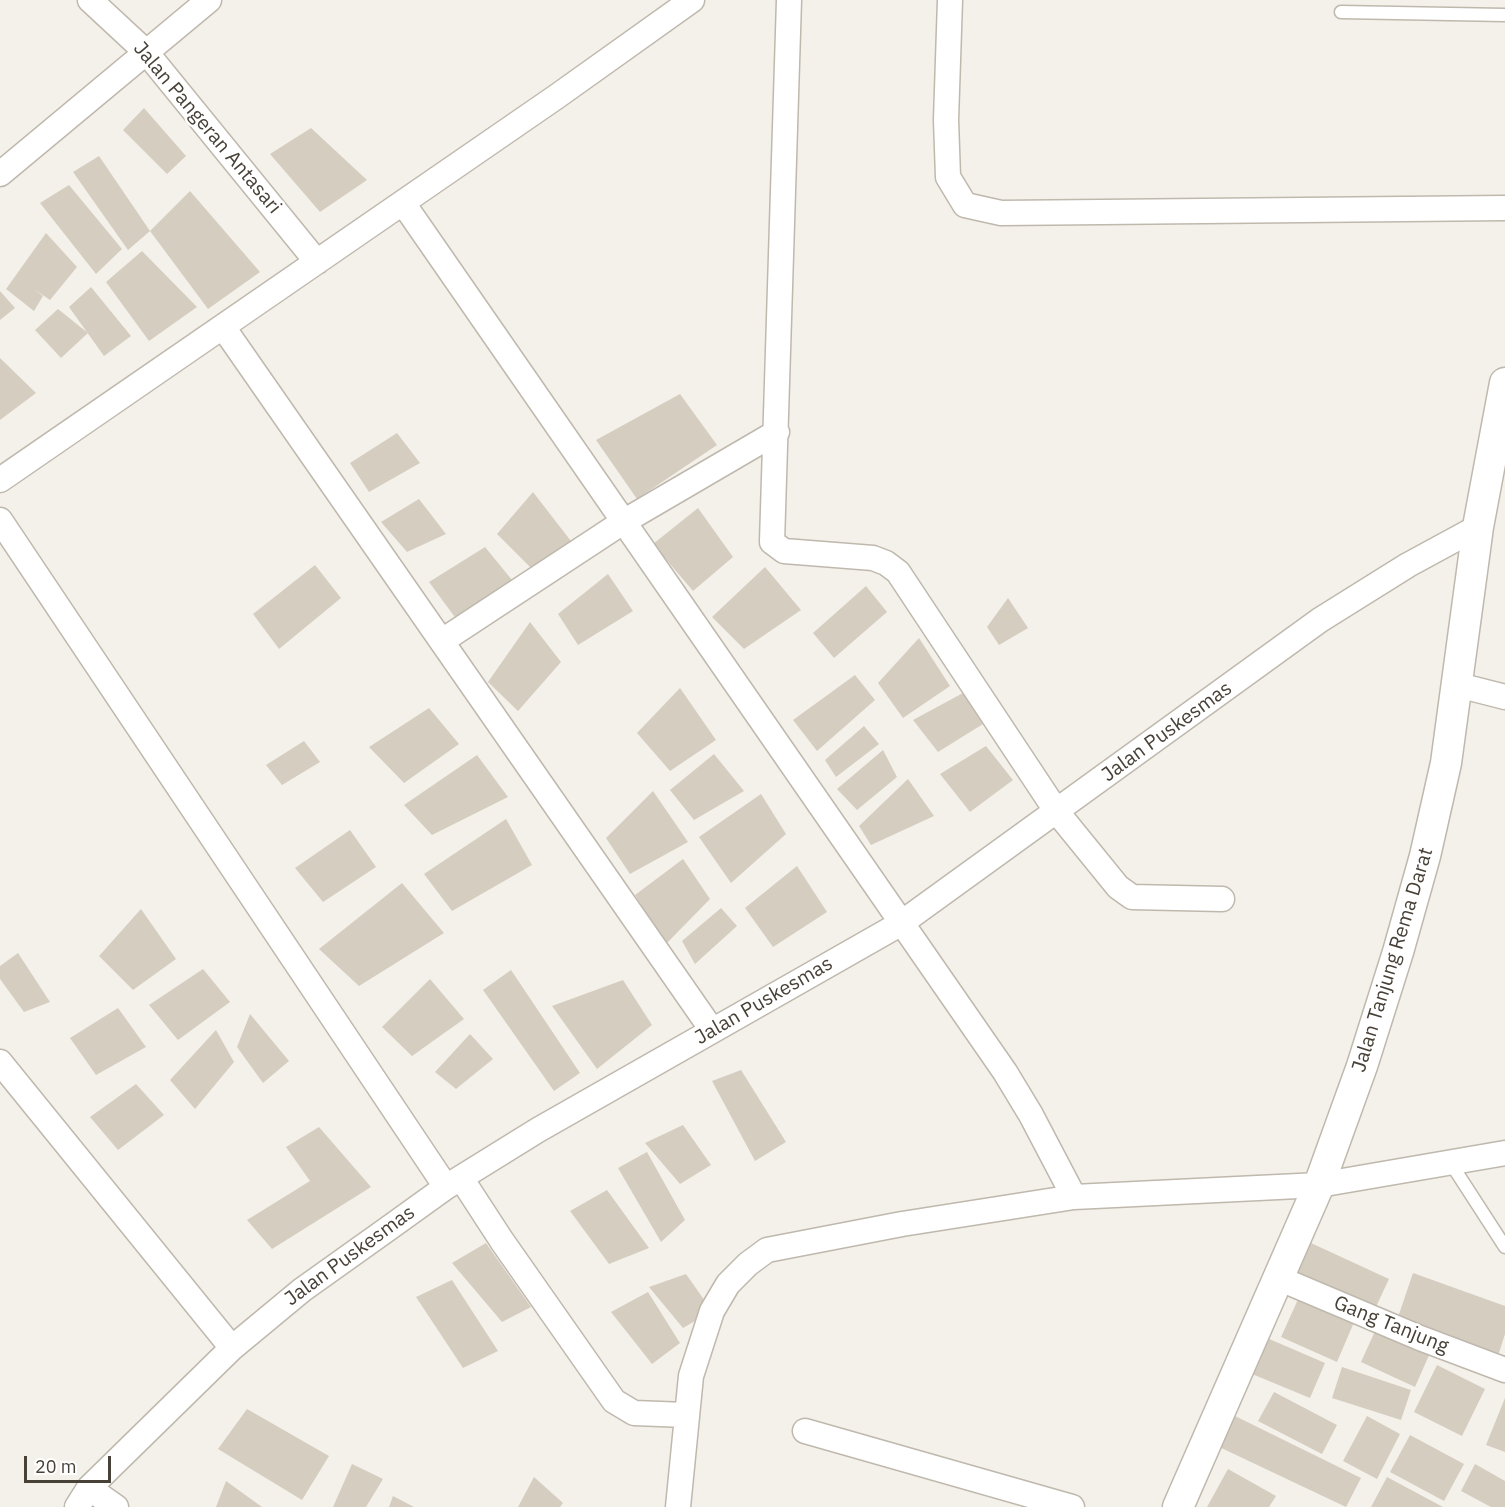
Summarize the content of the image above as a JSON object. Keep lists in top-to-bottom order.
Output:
{
  "streets": {
    "street": [
      "Jalan Pangeran Antasari",
      "Jalan Puskesmas",
      "Jalan Tanjung Rema Darat",
      "Gang Tanjung"
    ]
  },
  "crossings": [
    ["Jalan Puskesmas", "Jalan Tanjung Rema Darat"],
    ["Jalan Tanjung Rema Darat", "Gang Tanjung"]
  ],
  "scale_bar": "20 m"
}
